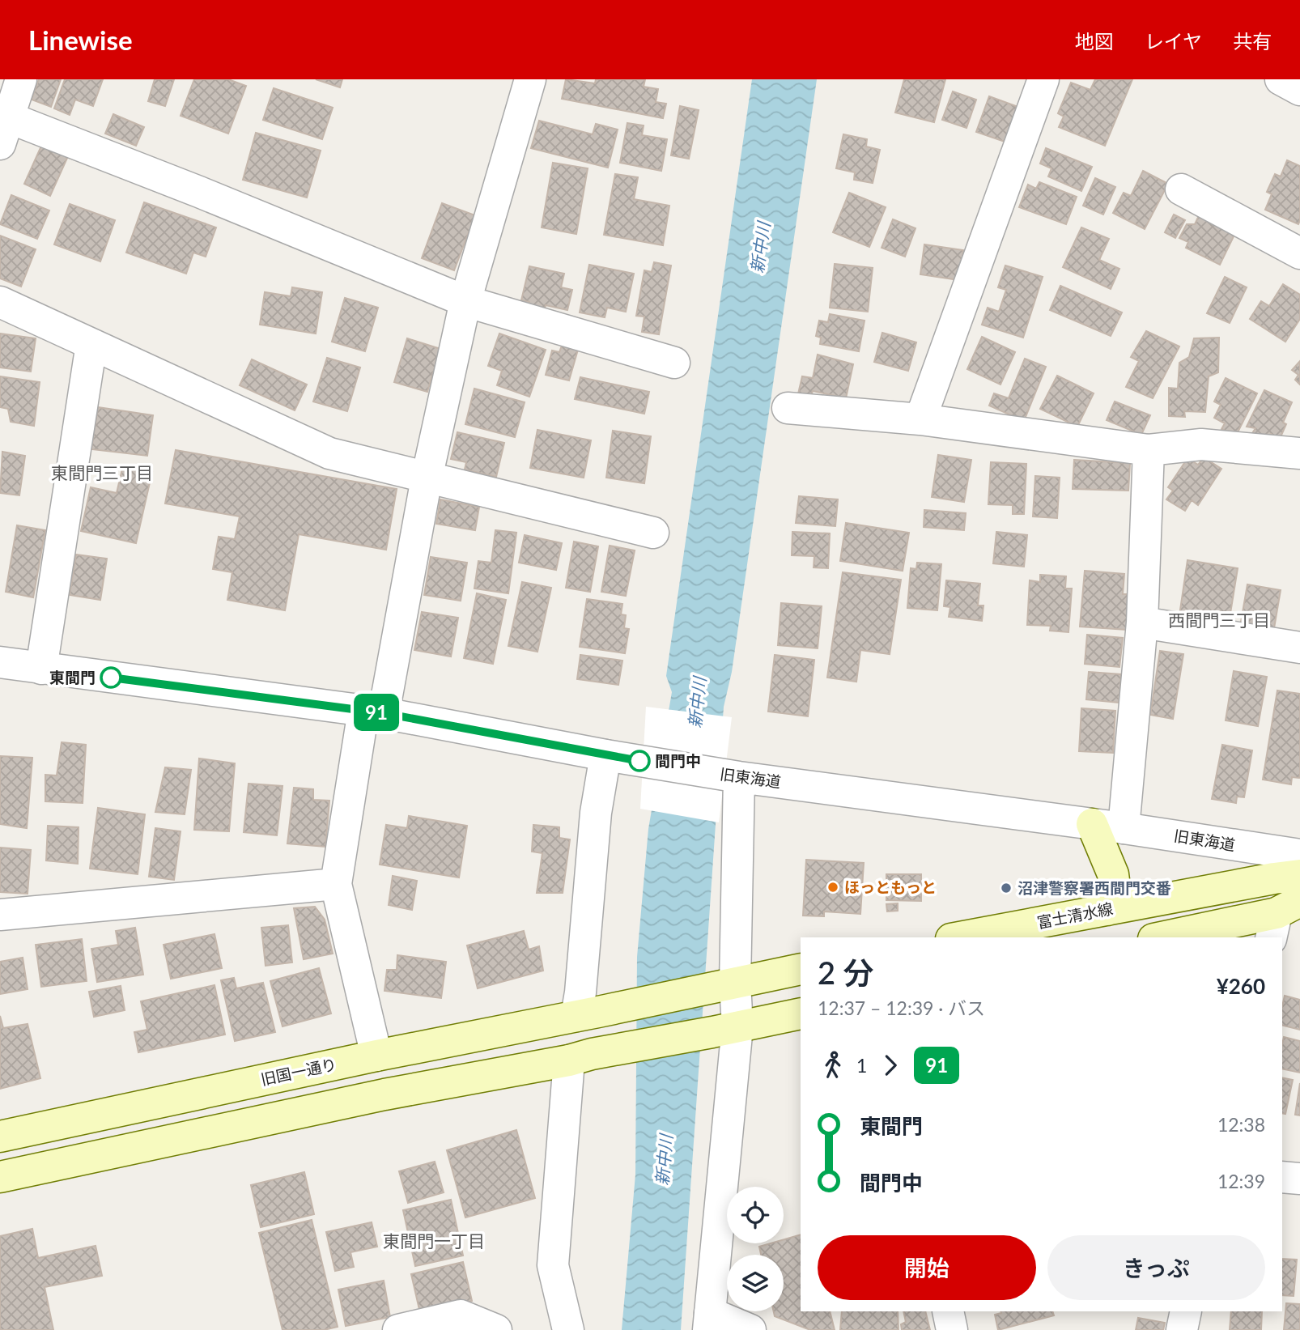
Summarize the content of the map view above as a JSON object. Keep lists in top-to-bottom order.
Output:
{
  "streets": {
    "main road": ["富士清水線", "旧国一通り"],
    "street": ["旧東海道"]
  },
  "districts": ["東間門三丁目", "西間門三丁目", "東間門一丁目"],
  "water": ["新中川"],
  "places": [
    "東間門",
    "間門中",
    "ほっともっと",
    "沼津警察署西間門交番"
  ],
  "lines": ["bus line 91"],
  "page": {
    "header": "Linewise",
    "nav": ["地図", "レイヤ", "共有"],
    "on_map": "91",
    "heading": ["2 分", "12:37 – 12:39 · バス", "¥260"],
    "legs": ["1", "91"],
    "list": [
      {
        "name": "東間門",
        "value": "12:38"
      },
      {
        "name": "間門中",
        "value": "12:39"
      }
    ],
    "buttons": ["開始", "きっぷ"]
  }
}
